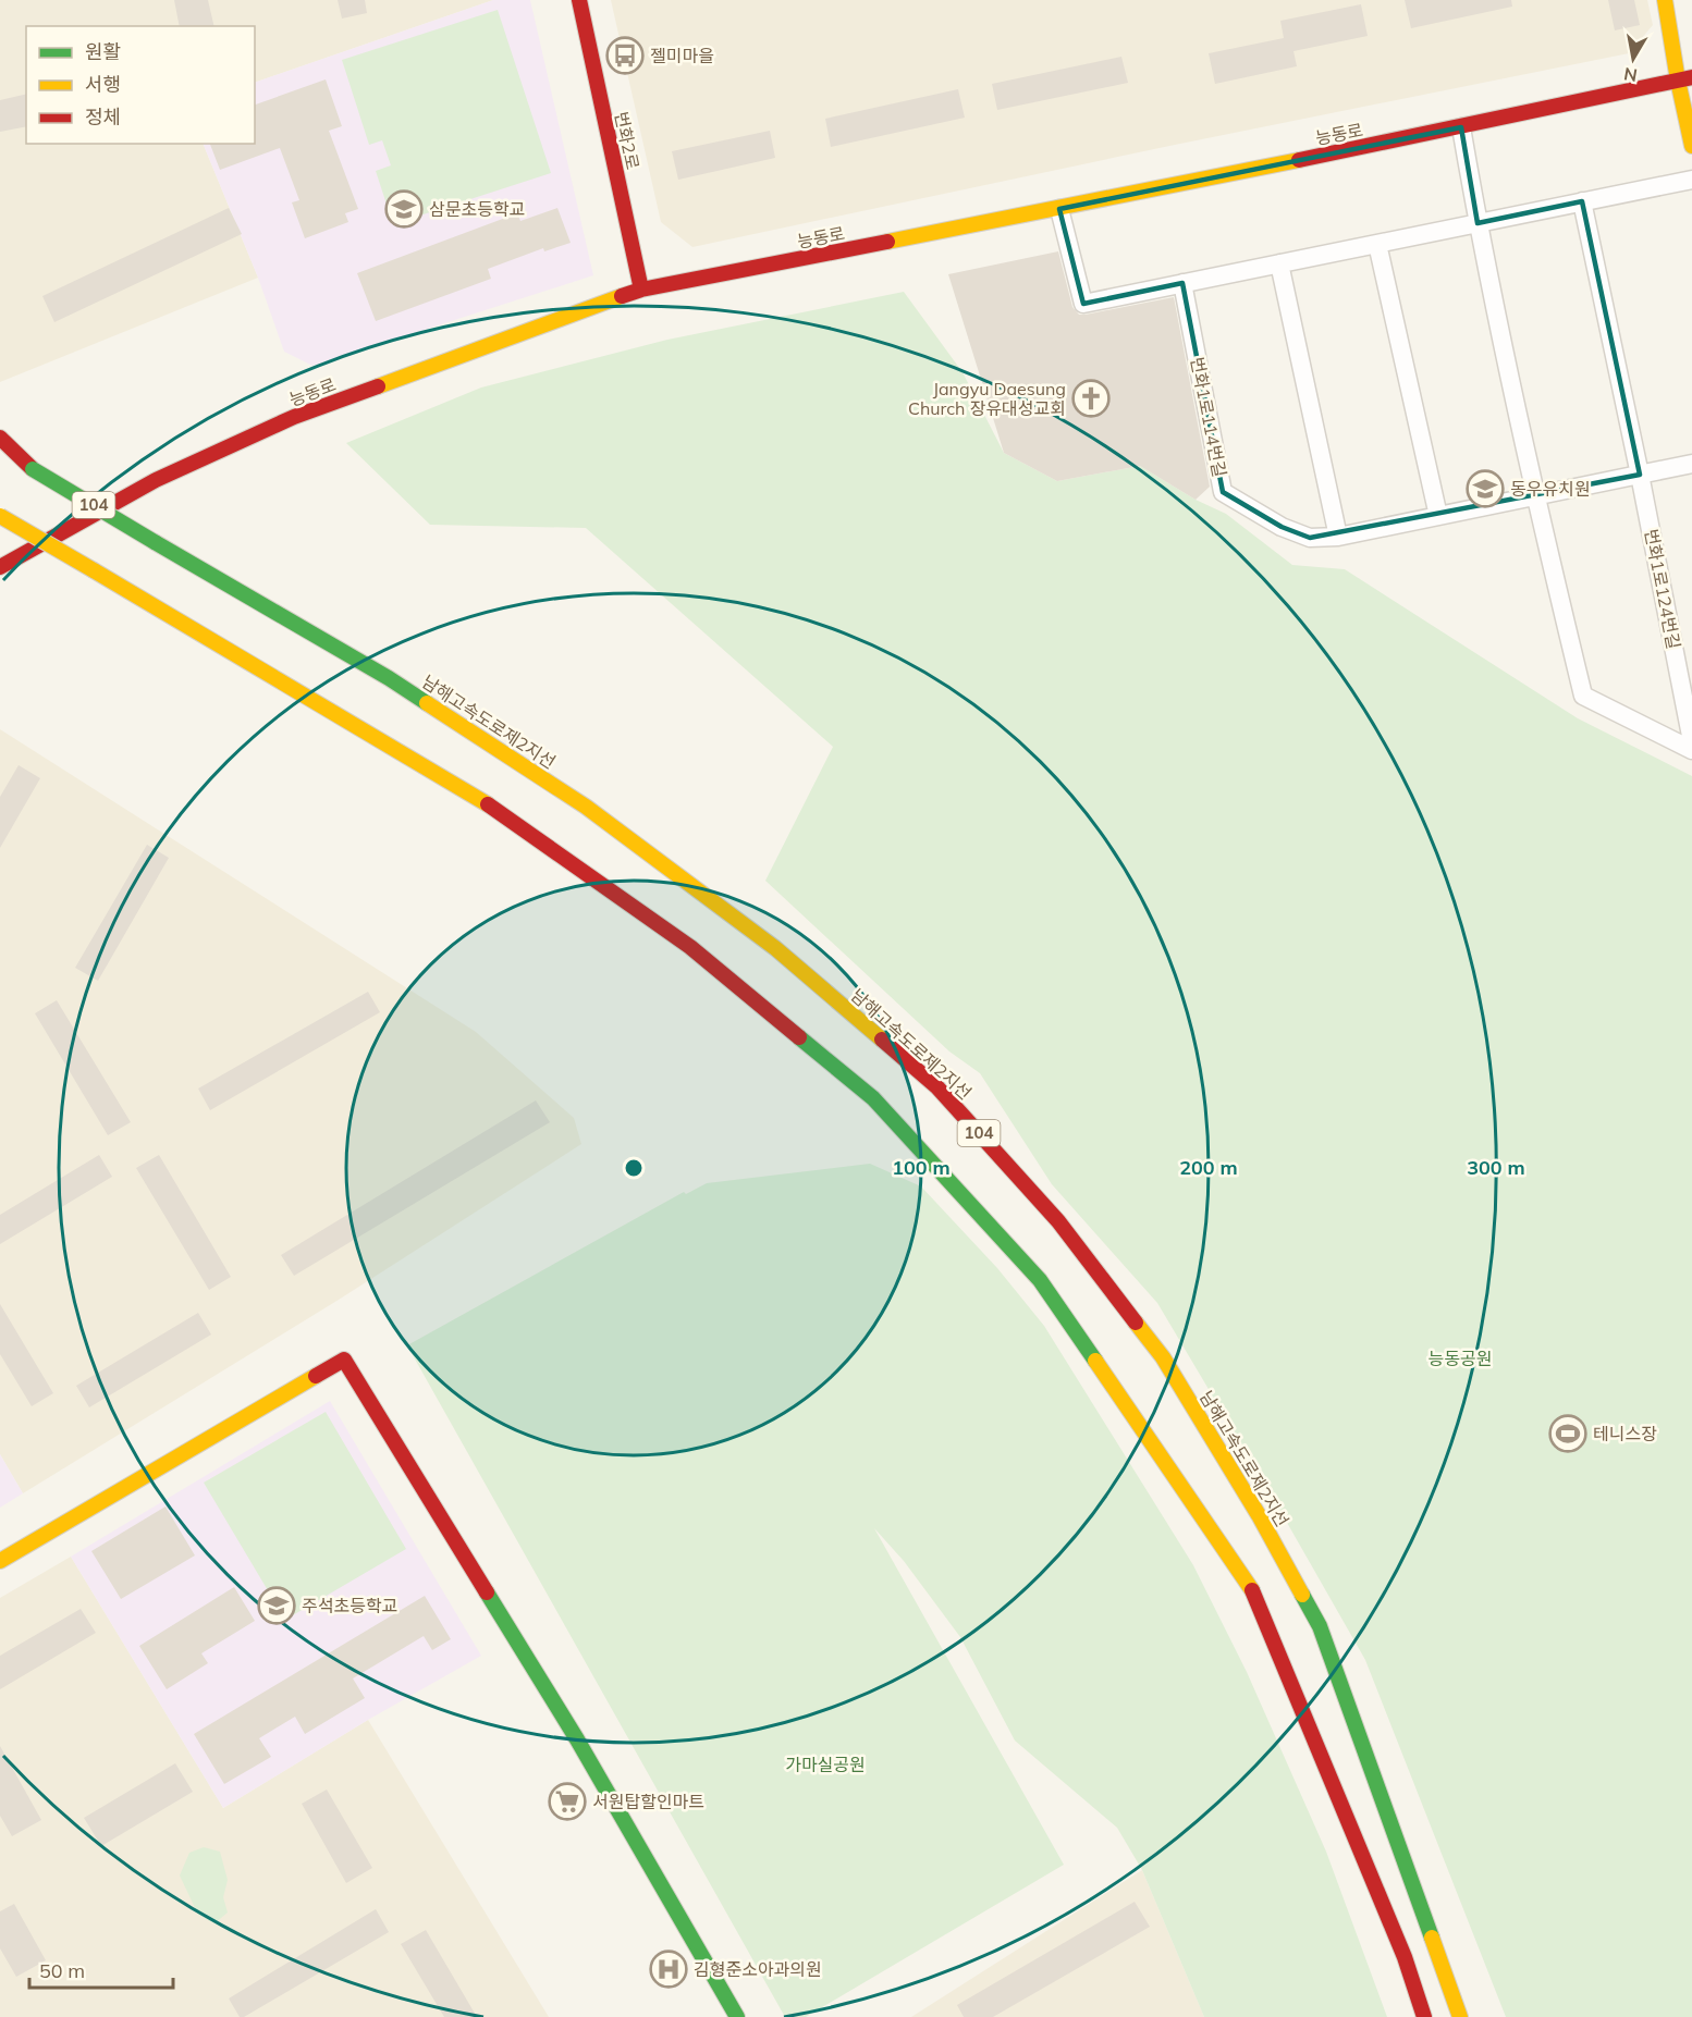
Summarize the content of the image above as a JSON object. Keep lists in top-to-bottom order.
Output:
{
  "streets": {
    "main road": [
      "능동로",
      "번화2로",
      "104",
      "남해고속도로제2지선"
    ],
    "street": ["번화1로114번길", "번화1로124번길"]
  },
  "crossings": [
    ["능동로", "번화2로"]
  ],
  "parks": ["능동공원", "가마실공원"],
  "places": {
    "bus stop": ["젤미마을"],
    "school or university": ["삼문초등학교", "동우유치원", "주석초등학교"],
    "church": ["Jangyu Daesung Church 장유대성교회"],
    "sports": ["테니스장"],
    "supermarket": ["서원탑할인마트"],
    "hospital": ["김형준소아과의원"]
  },
  "legend": ["원활", "서행", "정체"],
  "scale_bar": "50 m",
  "north": "bottom",
  "rings": ["100 m", "200 m", "300 m"]
}
